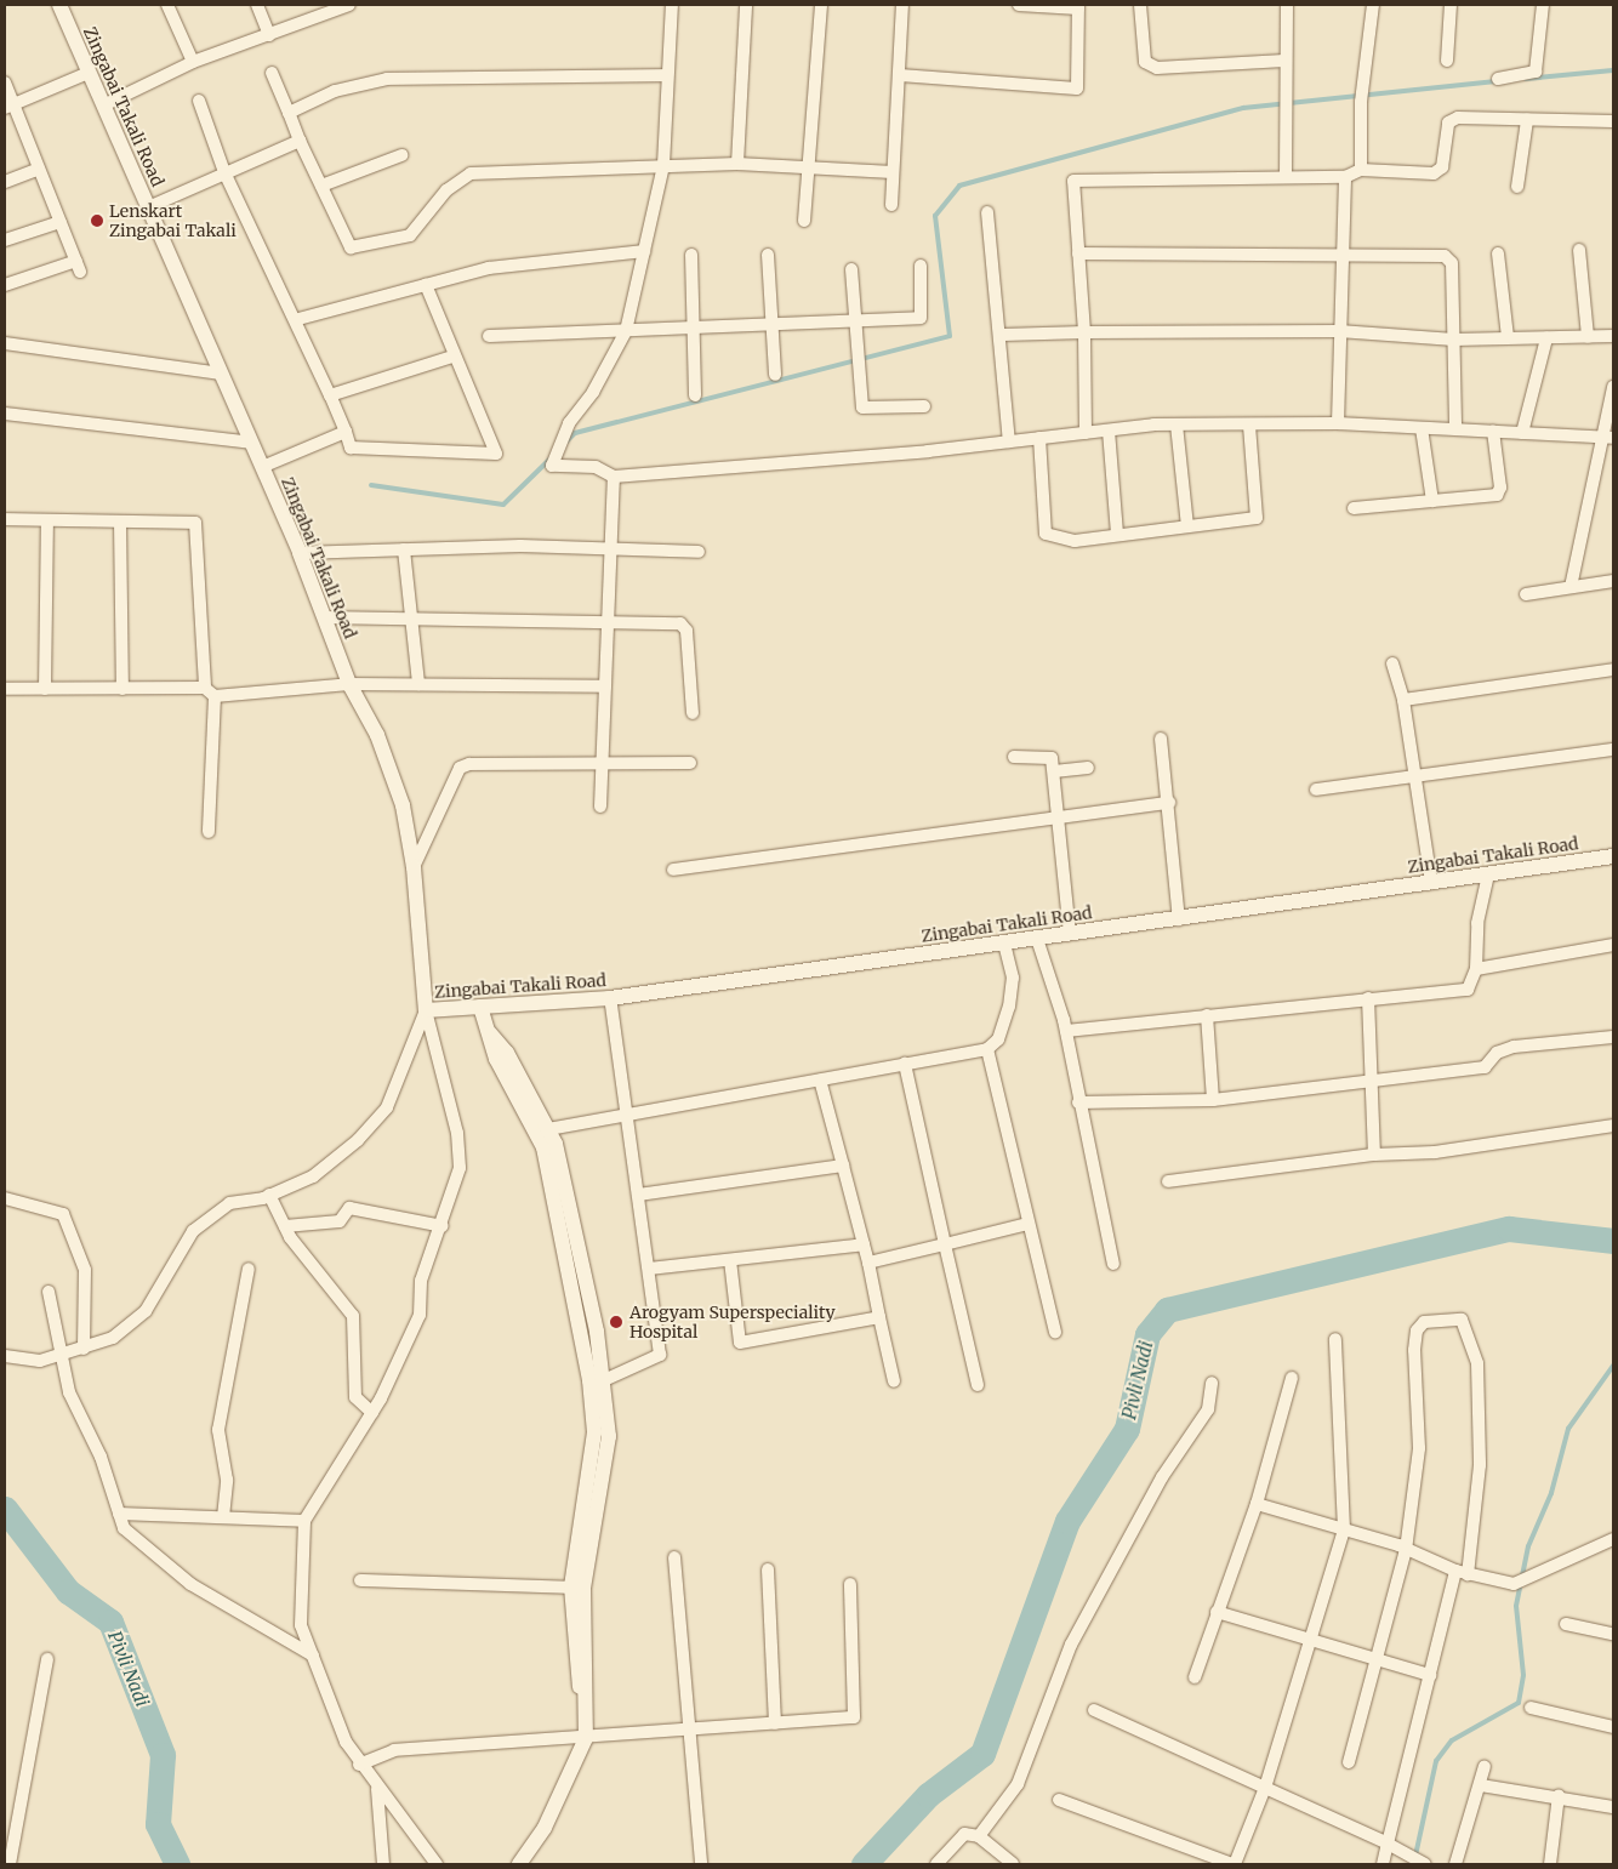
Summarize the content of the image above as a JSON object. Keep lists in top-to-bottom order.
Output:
{
  "streets": {
    "street": ["Zingabai Takali Road"]
  },
  "water": ["Pivli Nadi"],
  "places": ["Lenskart Zingabai Takali", "Arogyam Superspeciality Hospital"]
}
